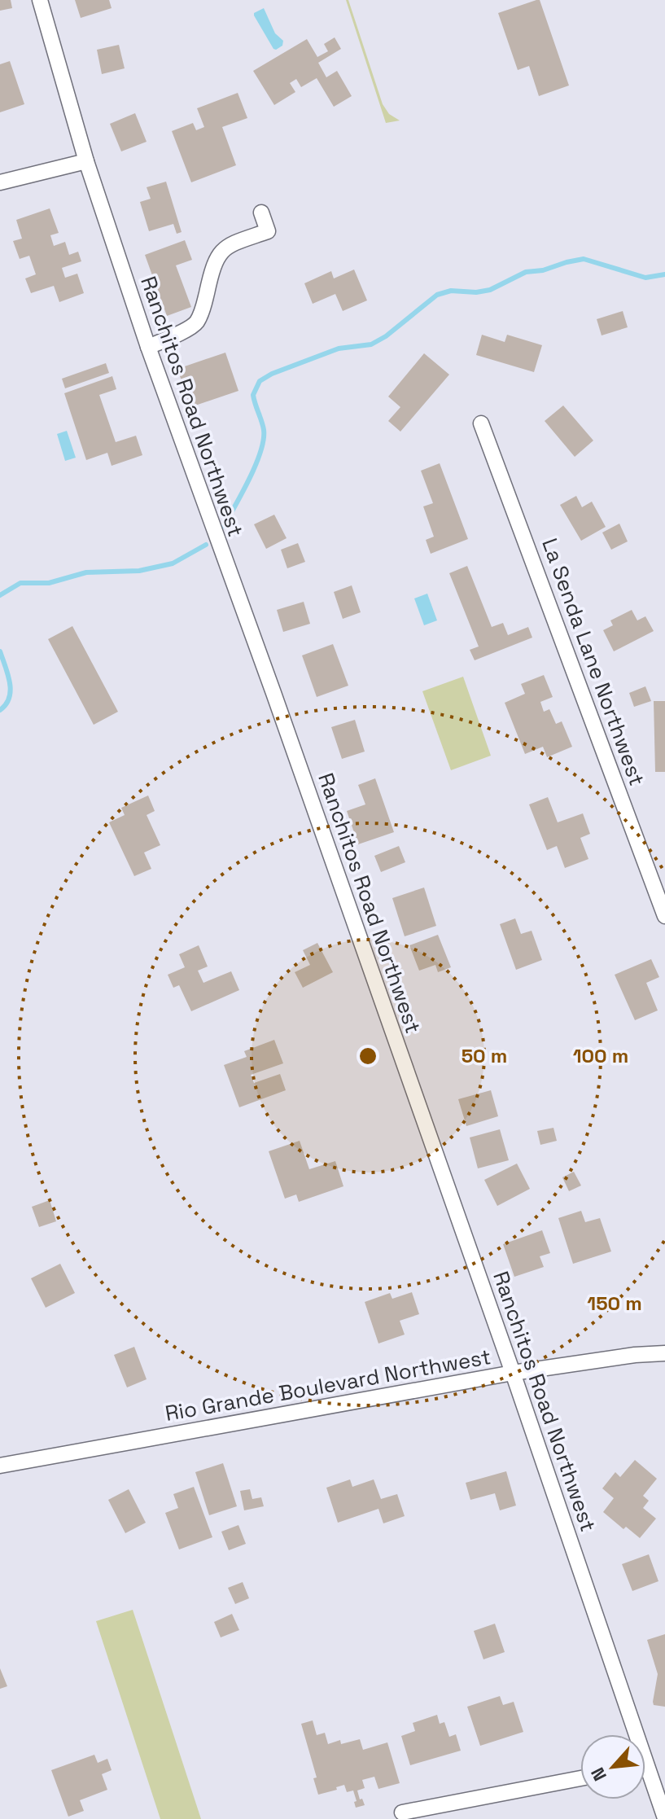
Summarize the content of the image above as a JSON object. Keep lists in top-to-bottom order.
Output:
{
  "streets": {
    "street": ["Ranchitos Road Northwest", "La Senda Lane Northwest", "Rio Grande Boulevard Northwest"]
  },
  "crossings": [
    ["Ranchitos Road Northwest", "Rio Grande Boulevard Northwest"]
  ],
  "north": "bottom left",
  "rings": ["50 m", "100 m", "150 m"]
}
